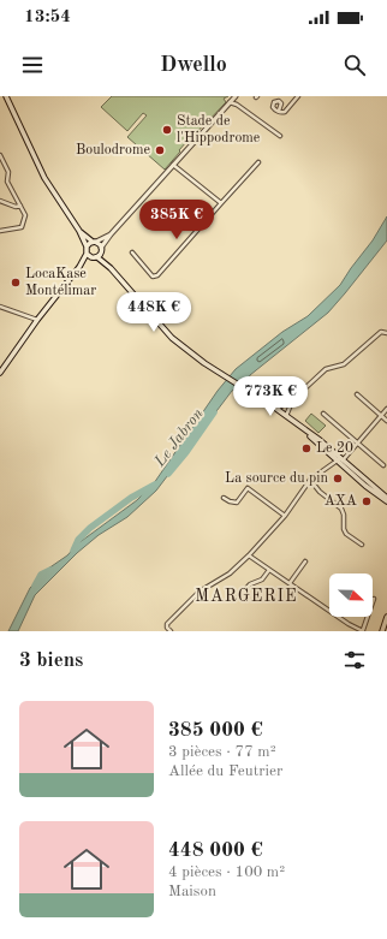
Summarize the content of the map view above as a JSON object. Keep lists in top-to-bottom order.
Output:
{
  "districts": ["MARGERIE"],
  "water": ["Le Jabron"],
  "places": [
    "Stade de l'Hippodrome",
    "Boulodrome",
    "LocaKase Montélimar",
    "Le 20",
    "La source du pin",
    "AXA"
  ],
  "north": "right",
  "page": {
    "status": "13:54",
    "header": "Dwello",
    "price": ["385K €", "448K €", "773K €"],
    "heading": "3 biens",
    "list": [
      {
        "name": "385 000 €",
        "note": "3 pièces · 77 m² · Allée du Feutrier"
      },
      {
        "name": "448 000 €",
        "note": "4 pièces · 100 m² · Maison"
      }
    ]
  }
}
